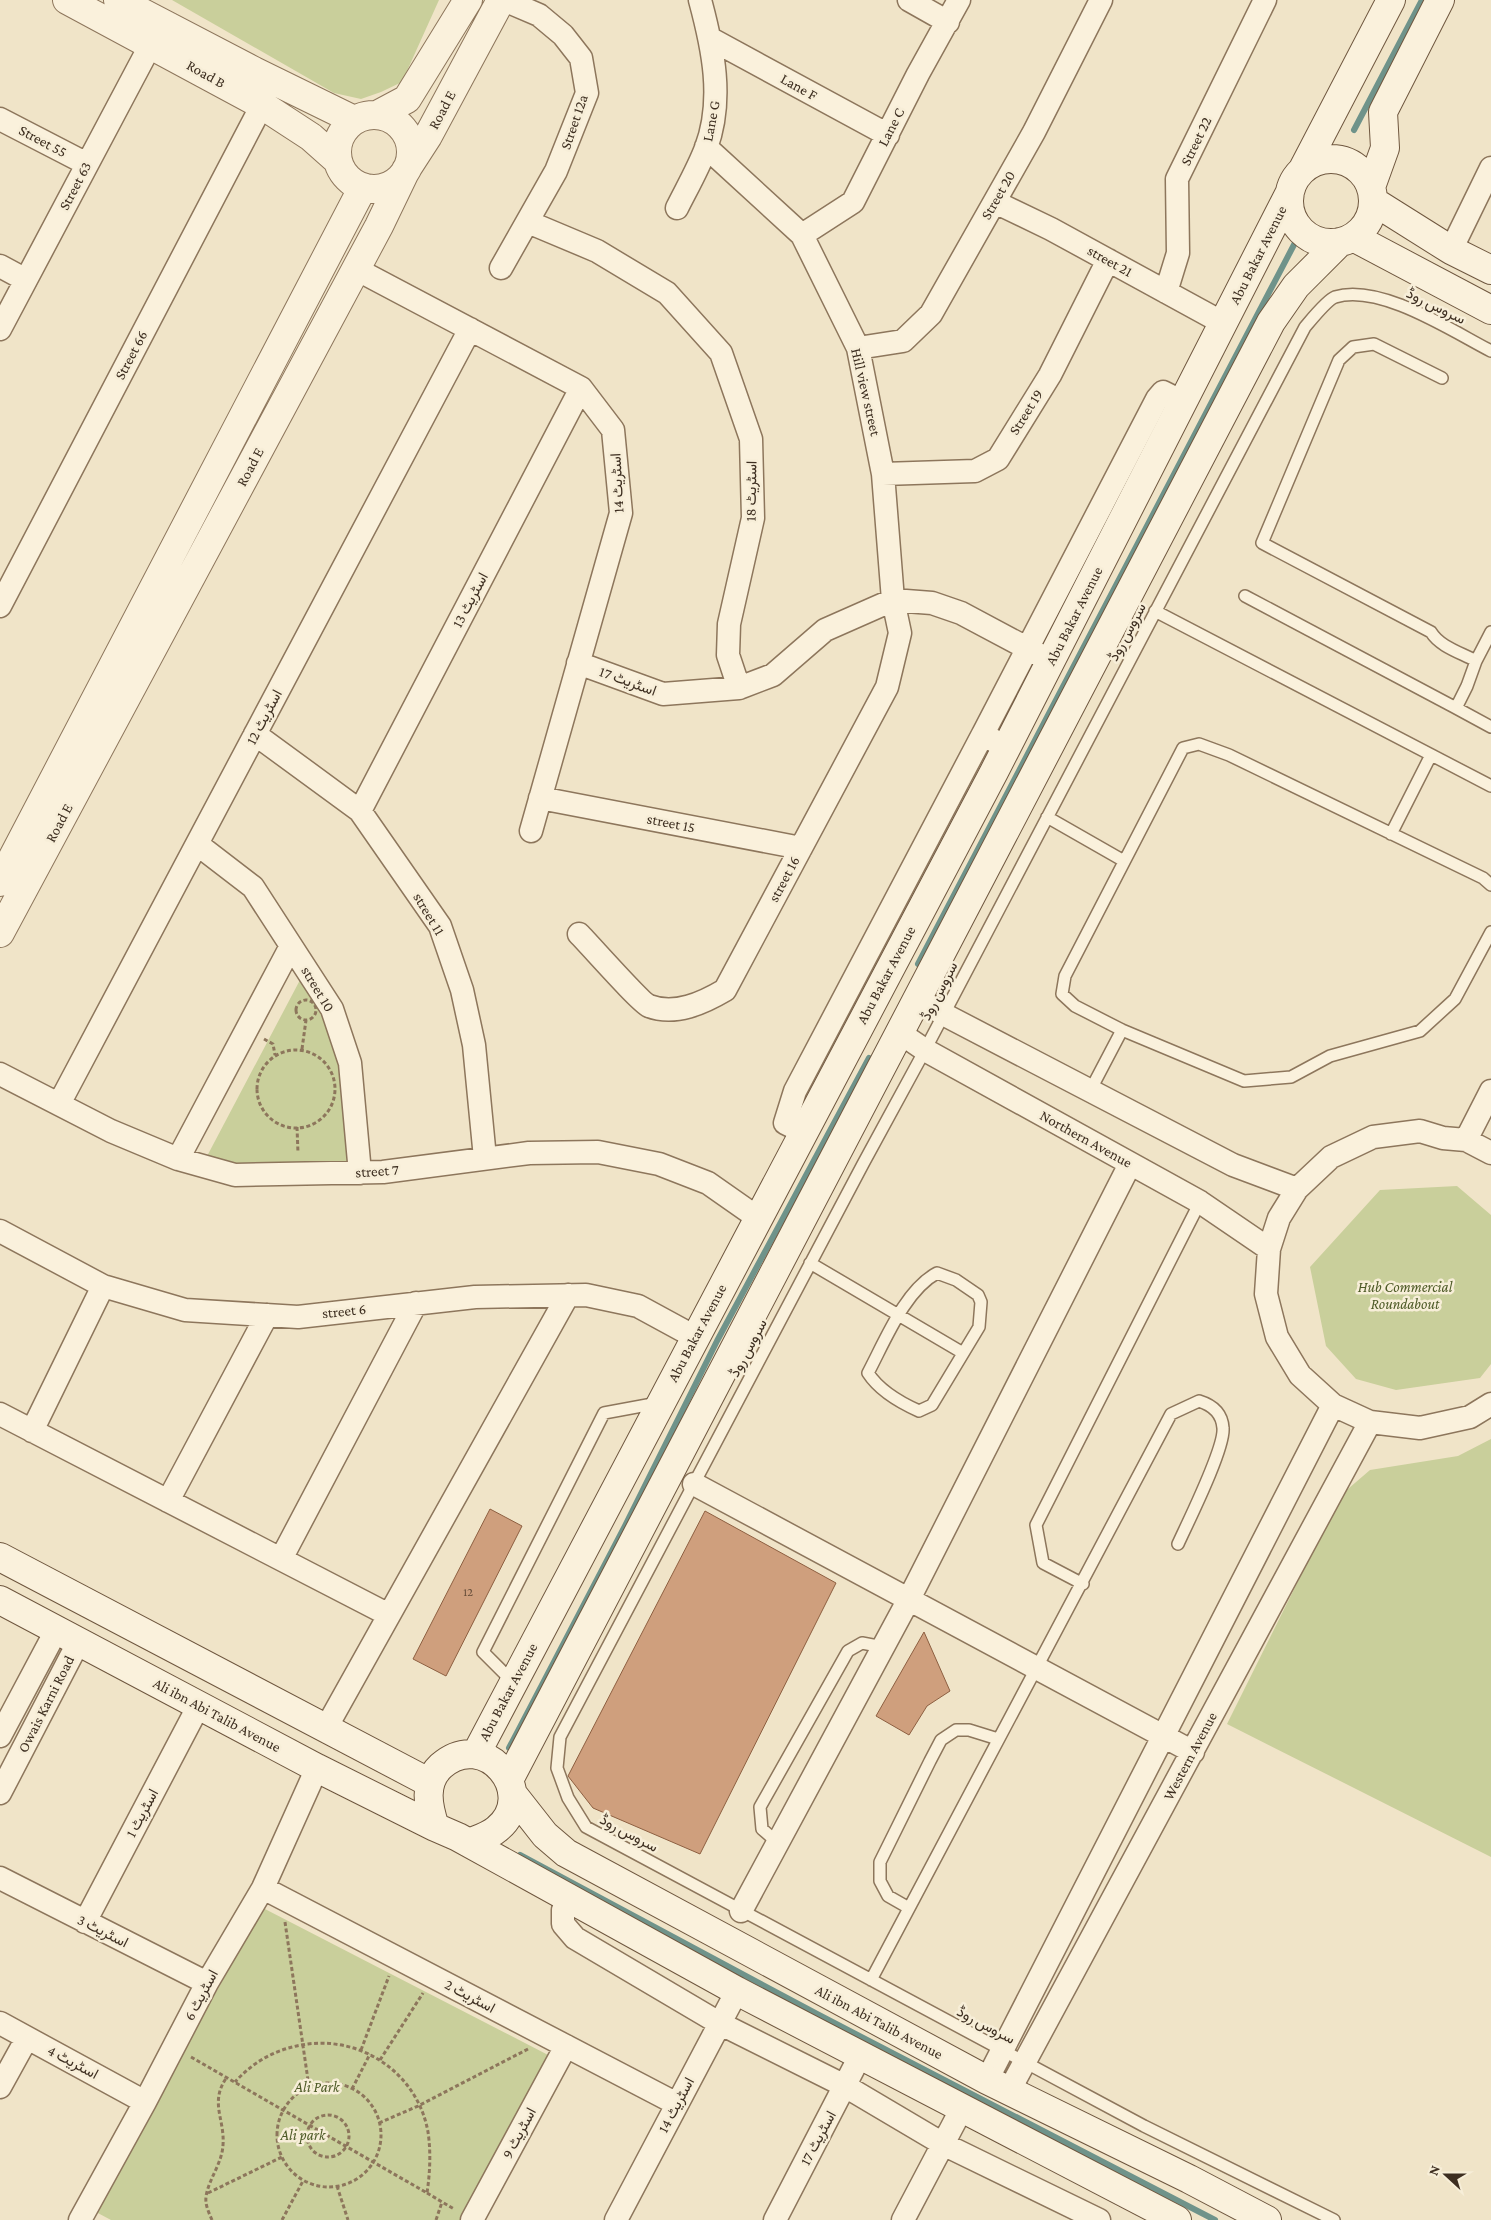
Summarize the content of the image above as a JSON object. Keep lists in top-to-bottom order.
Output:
{
  "streets": {
    "main road": [
      "Road B",
      "Road E",
      "Abu Bakar Avenue",
      "Ali ibn Abi Talib Avenue"
    ],
    "street": [
      "Lane F",
      "Lane G",
      "Street 12a",
      "Lane C",
      "Street 55",
      "Street 22",
      "Street 63",
      "Street 20",
      "street 21",
      "Street 66",
      "Hill view street",
      "Street 19",
      "اسٹریٹ 14",
      "اسٹریٹ 18",
      "اسٹریٹ 13",
      "اسٹریٹ 17",
      "اسٹریٹ 12",
      "street 15",
      "street 16",
      "street 11",
      "street 10",
      "Northern Avenue",
      "street 7",
      "street 6",
      "Owais Karni Road",
      "Western Avenue",
      "اسٹریٹ 1",
      "اسٹریٹ 3",
      "اسٹریٹ 6",
      "اسٹریٹ 2",
      "اسٹریٹ 4",
      "اسٹریٹ 9"
    ],
    "lane": ["سروس روڈ"]
  },
  "crossings": [
    ["Road B", "Road E"],
    ["Road B", "Street 63"],
    ["Road B", "Street 66"],
    ["Lane F", "Lane G"],
    ["Lane F", "Lane C"],
    ["Road E", "Street 12a"],
    ["Road E", "اسٹریٹ 14"],
    ["Lane G", "Hill view street"],
    ["Street 12a", "اسٹریٹ 18"],
    ["Lane C", "Hill view street"],
    ["Street 55", "Street 63"],
    ["Street 22", "street 21"],
    ["Street 20", "street 21"],
    ["Street 20", "Hill view street"],
    ["Abu Bakar Avenue", "street 21"],
    ["Abu Bakar Avenue", "street 7"],
    ["Abu Bakar Avenue", "street 6"],
    ["Abu Bakar Avenue", "Ali ibn Abi Talib Avenue"],
    ["street 21", "Street 19"],
    ["سروس روڈ", "Northern Avenue"],
    ["سروس روڈ", "Western Avenue"],
    ["Hill view street", "Street 19"],
    ["Hill view street", "street 16"],
    ["اسٹریٹ 14", "اسٹریٹ 13"],
    ["اسٹریٹ 14", "اسٹریٹ 17"],
    ["اسٹریٹ 14", "اسٹریٹ 12"],
    ["اسٹریٹ 14", "street 15"],
    ["اسٹریٹ 14", "اسٹریٹ 2"],
    ["اسٹریٹ 18", "اسٹریٹ 17"],
    ["اسٹریٹ 13", "street 11"],
    ["اسٹریٹ 12", "street 11"],
    ["اسٹریٹ 12", "street 10"],
    ["اسٹریٹ 12", "street 7"],
    ["street 15", "street 16"],
    ["street 11", "street 7"],
    ["street 10", "street 7"],
    ["Owais Karni Road", "Ali ibn Abi Talib Avenue"],
    ["Ali ibn Abi Talib Avenue", "Western Avenue"],
    ["Ali ibn Abi Talib Avenue", "اسٹریٹ 1"],
    ["Ali ibn Abi Talib Avenue", "اسٹریٹ 6"],
    ["اسٹریٹ 1", "اسٹریٹ 3"],
    ["اسٹریٹ 3", "اسٹریٹ 6"],
    ["اسٹریٹ 6", "اسٹریٹ 2"],
    ["اسٹریٹ 6", "اسٹریٹ 4"],
    ["اسٹریٹ 2", "اسٹریٹ 9"]
  ],
  "parks": ["Hub Commercial Roundabout", "Ali Park", "Ali park"],
  "house_numbers": ["12"],
  "north": "left"
}
